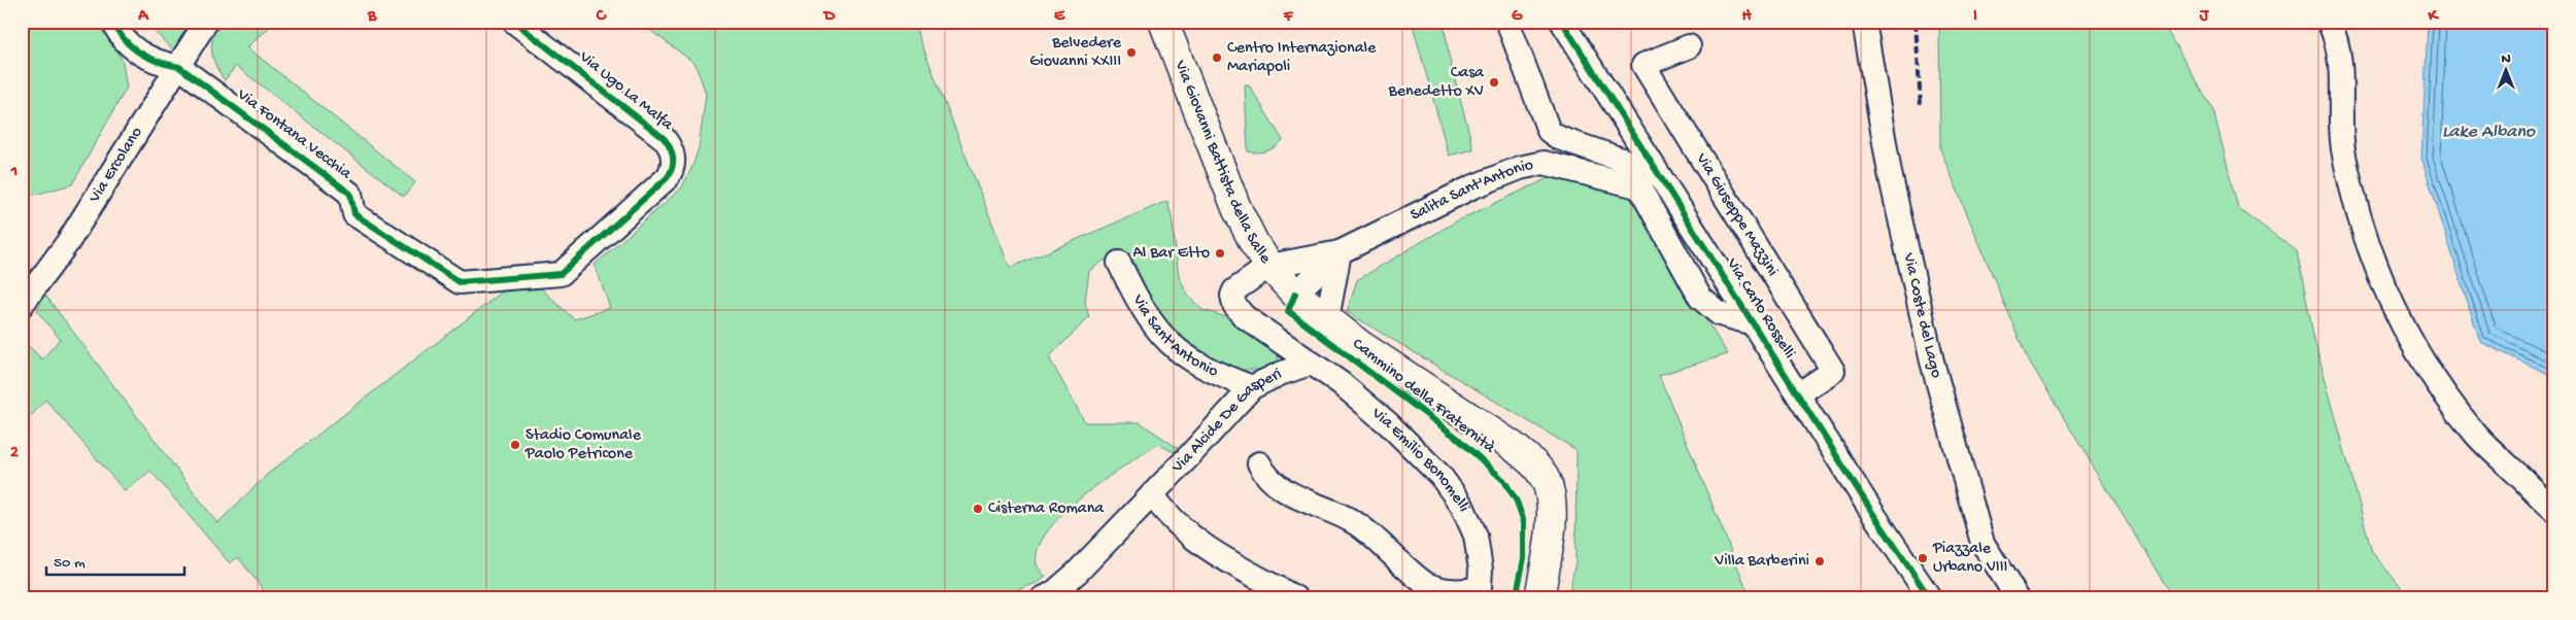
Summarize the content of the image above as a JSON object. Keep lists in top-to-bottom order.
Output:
{
  "streets": {
    "main road": ["Via Giovanni Battista della Salle"],
    "street": [
      "Via Ugo La Malfa",
      "Via Fontana Vecchia",
      "Via Ercolano",
      "Salita Sant'Antonio",
      "Via Giuseppe Mazzini",
      "Via Carlo Rosselli",
      "Via Coste del Lago",
      "Via Sant'Antonio",
      "Via Alcide De Gasperi",
      "Via Emilio Bonomelli"
    ],
    "cycle path": ["Cammino della Fraternità"]
  },
  "crossings": [
    ["Via Ugo La Malfa", "Via Fontana Vecchia"],
    ["Via Fontana Vecchia", "Via Ercolano"],
    ["Via Giovanni Battista della Salle", "Salita Sant'Antonio"],
    ["Via Giovanni Battista della Salle", "Via Alcide De Gasperi"],
    ["Salita Sant'Antonio", "Via Alcide De Gasperi"],
    ["Via Giuseppe Mazzini", "Via Carlo Rosselli"],
    ["Via Sant'Antonio", "Via Alcide De Gasperi"],
    ["Via Alcide De Gasperi", "Via Emilio Bonomelli"]
  ],
  "water": ["Lake Albano"],
  "places": [
    "Belvedere Giovanni XXIII",
    "Centro Internazionale Mariapoli",
    "Casa Benedetto XV",
    "Al Bar Etto",
    "Stadio Comunale Paolo Petricone",
    "Cisterna Romana",
    "Piazzale Urbano VIII",
    "Villa Barberini"
  ],
  "scale_bar": "50 m",
  "north": "top",
  "grid": {
    "columns": [
      "A",
      "B",
      "C",
      "D",
      "E",
      "F",
      "G",
      "H",
      "I",
      "J",
      "K"
    ],
    "rows": ["1", "2"]
  }
}
